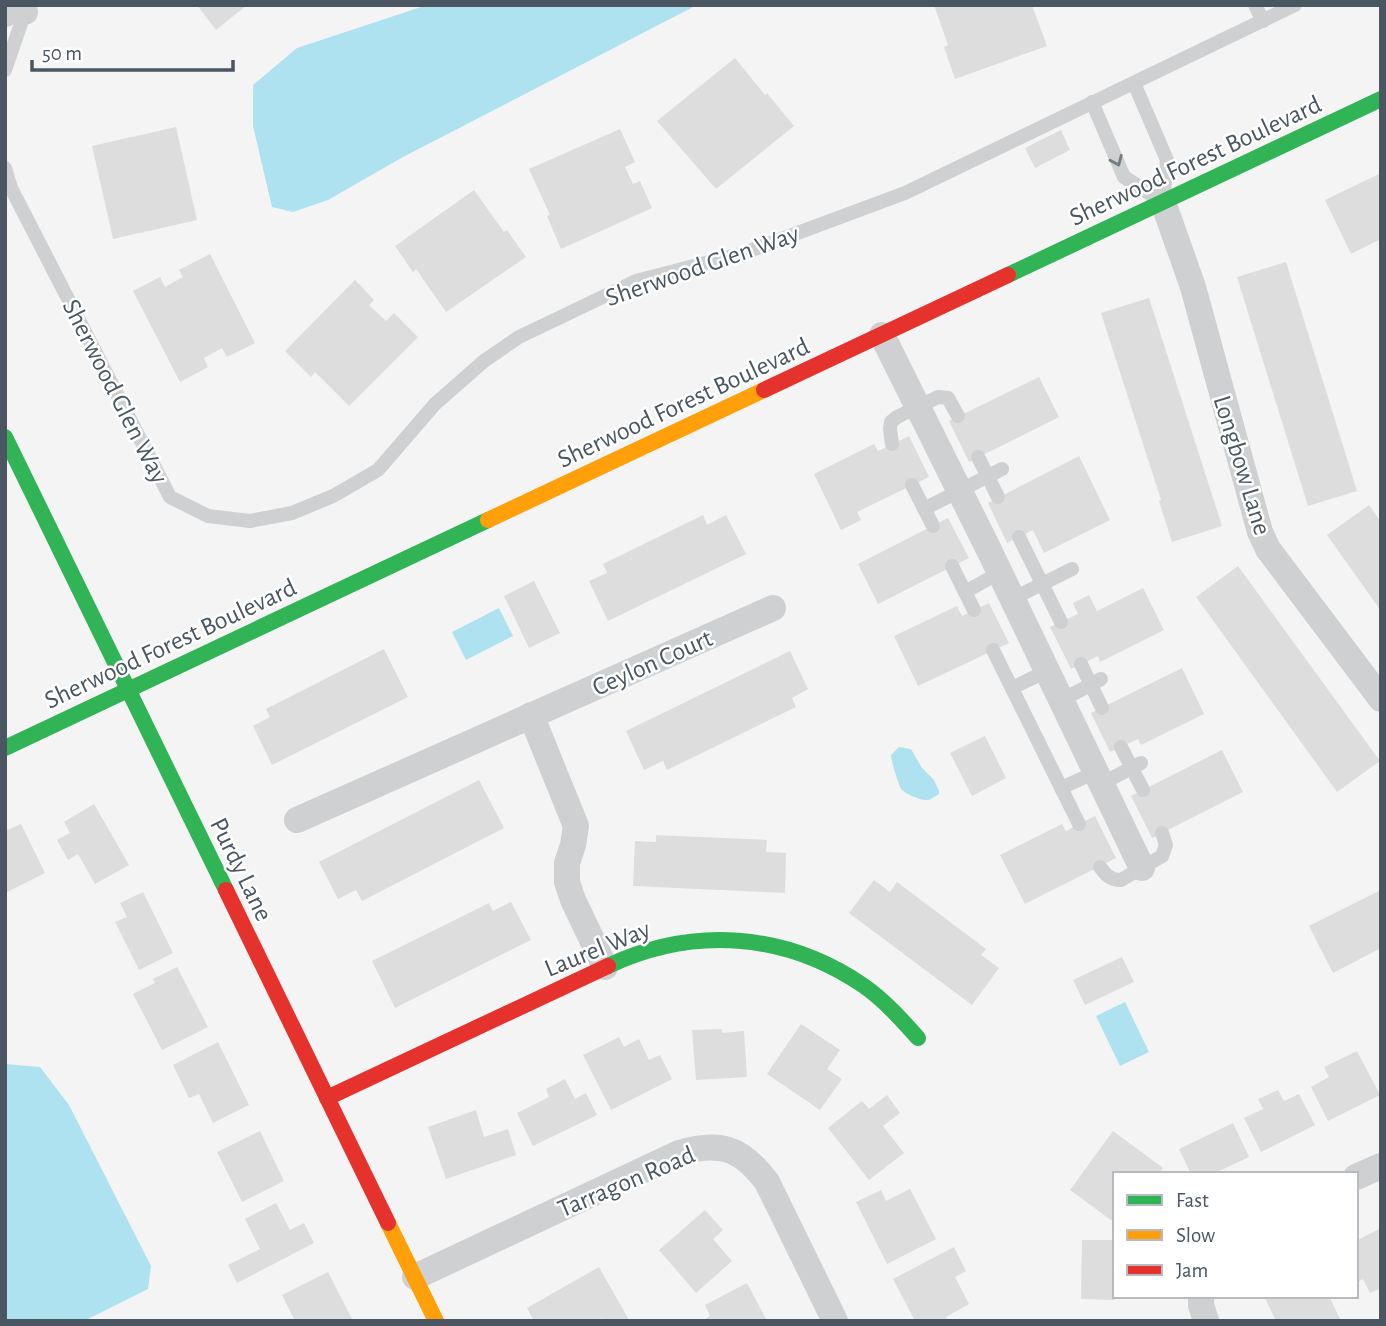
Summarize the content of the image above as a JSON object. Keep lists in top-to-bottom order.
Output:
{
  "streets": {
    "street": [
      "Sherwood Forest Boulevard",
      "Longbow Lane",
      "Ceylon Court",
      "Purdy Lane",
      "Laurel Way",
      "Tarragon Road"
    ],
    "lane": ["Sherwood Glen Way"]
  },
  "crossings": [
    ["Sherwood Forest Boulevard", "Longbow Lane"],
    ["Sherwood Forest Boulevard", "Purdy Lane"],
    ["Purdy Lane", "Laurel Way"],
    ["Purdy Lane", "Tarragon Road"]
  ],
  "legend": ["Fast", "Slow", "Jam"],
  "scale_bar": "50 m"
}
